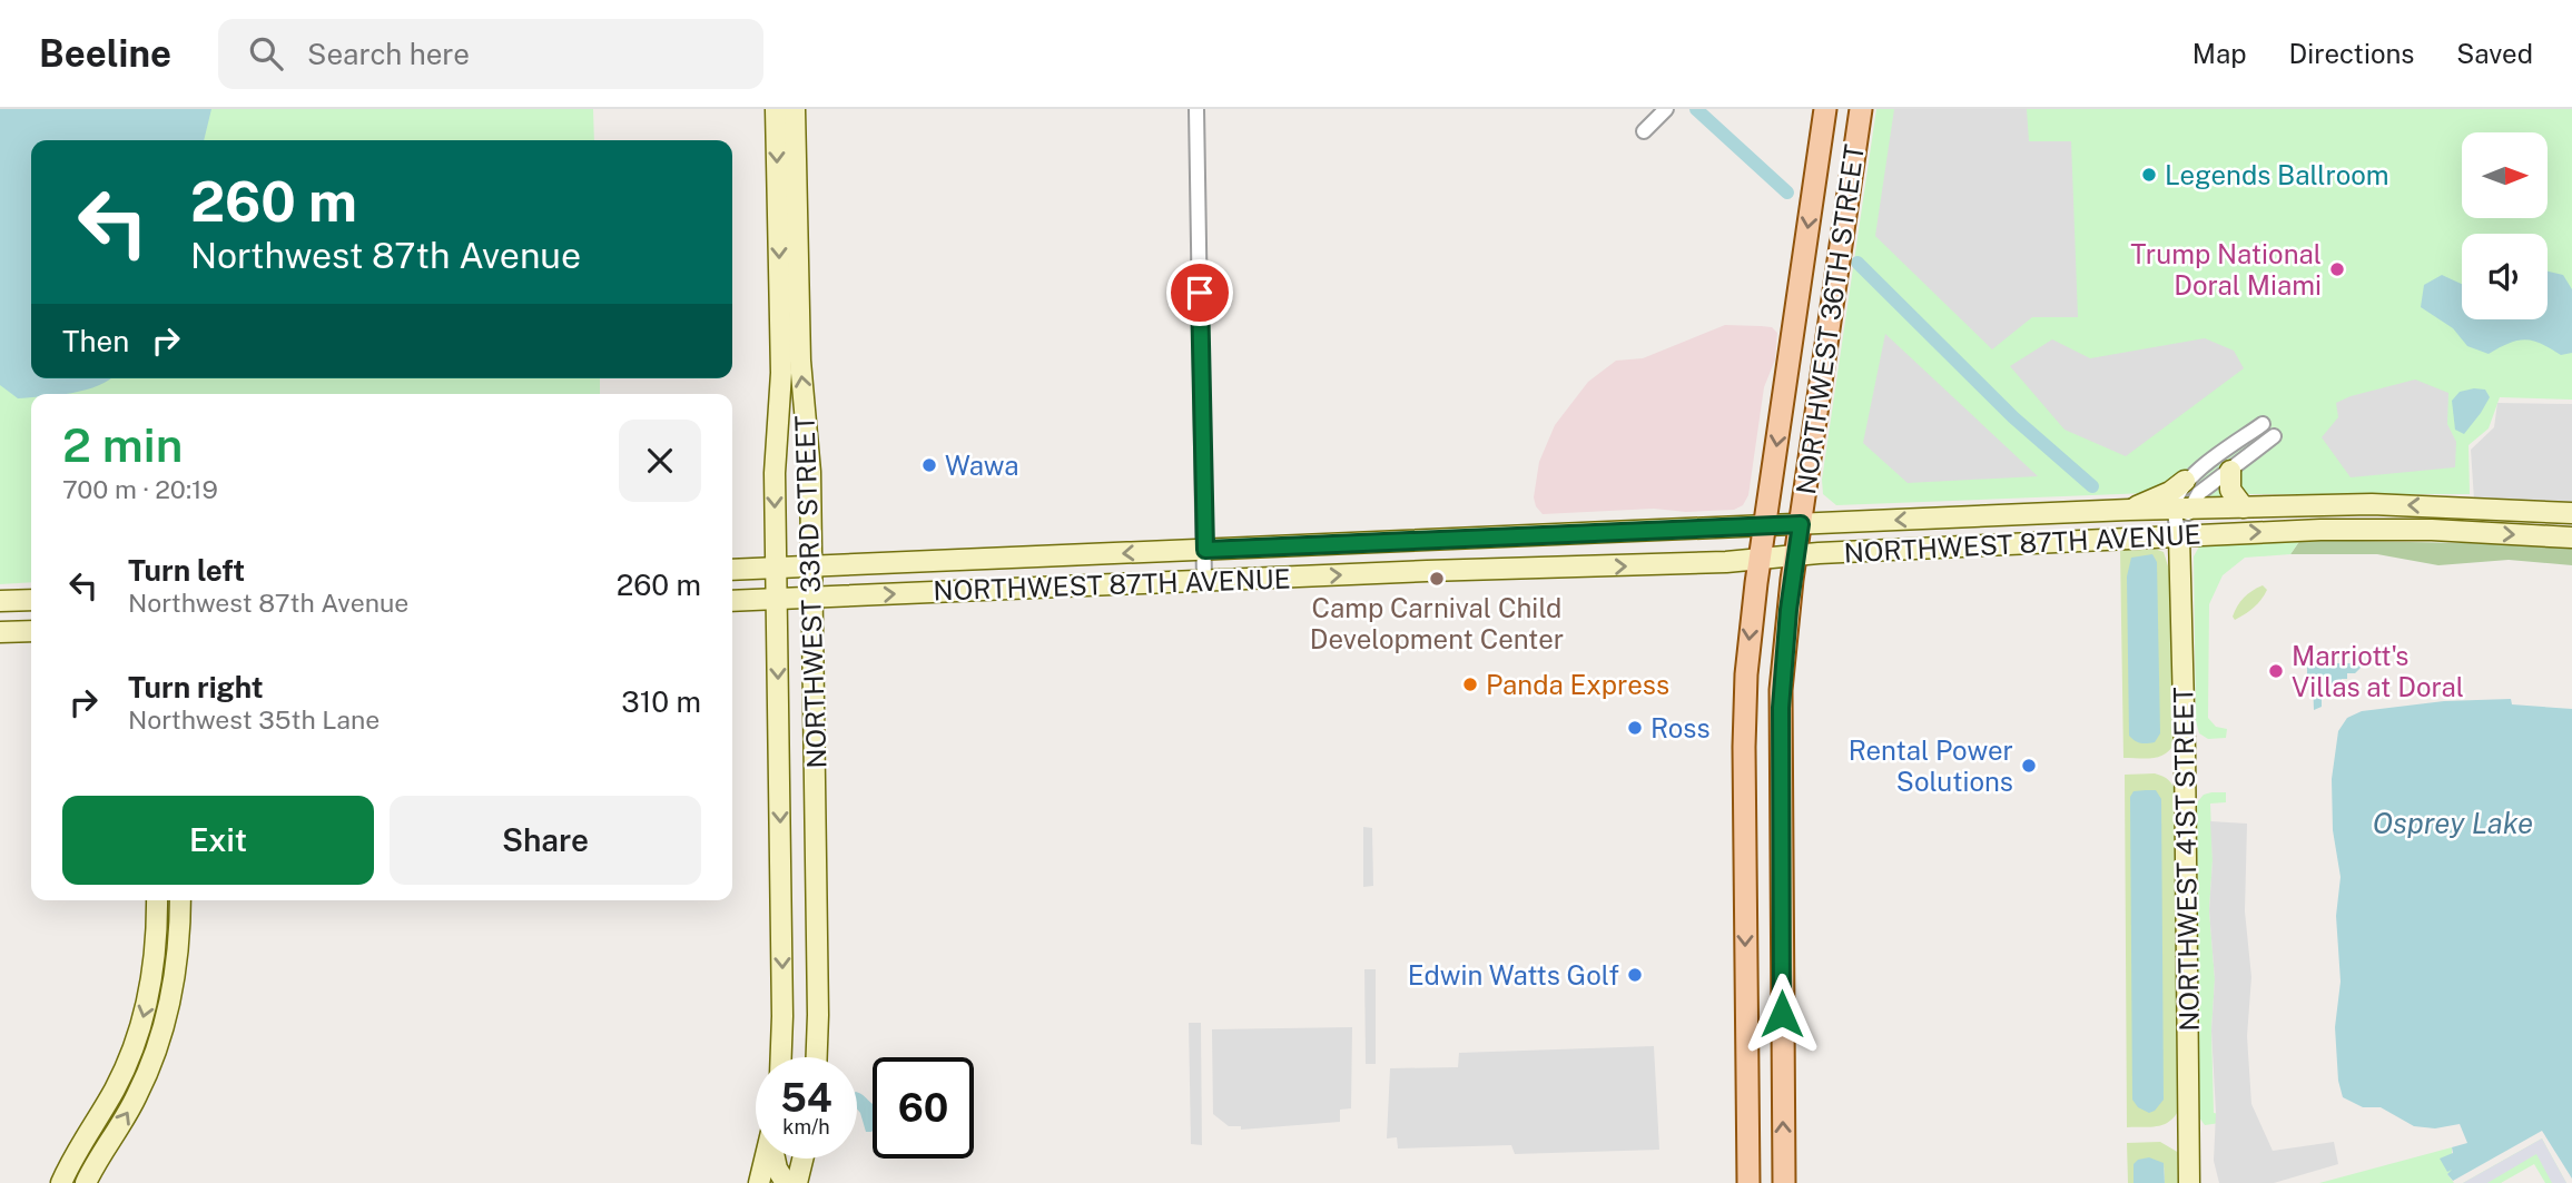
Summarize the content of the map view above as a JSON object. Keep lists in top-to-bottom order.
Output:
{
  "streets": {
    "main road": [
      "NORTHWEST 36TH STREET",
      "NORTHWEST 87TH AVENUE",
      "NORTHWEST 33RD STREET",
      "NORTHWEST 41ST STREET"
    ]
  },
  "crossings": [
    ["NORTHWEST 36TH STREET", "NORTHWEST 87TH AVENUE"],
    ["NORTHWEST 87TH AVENUE", "NORTHWEST 33RD STREET"],
    ["NORTHWEST 87TH AVENUE", "NORTHWEST 41ST STREET"]
  ],
  "water": ["Osprey Lake"],
  "places": [
    "Legends Ballroom",
    "Trump National Doral Miami",
    "Wawa",
    "Camp Carnival Child Development Center",
    "Marriott's Villas at Doral",
    "Panda Express",
    "Ross",
    "Rental Power Solutions",
    "Edwin Watts Golf"
  ],
  "north": "right",
  "page": {
    "header": "Beeline",
    "search": "Search here",
    "nav": ["Map", "Directions", "Saved"],
    "turn": ["260 m", "Northwest 87th Avenue"],
    "then": "Then",
    "heading": ["2 min", "700 m · 20:19"],
    "list": [
      {
        "name": "Turn left",
        "note": "Northwest 87th Avenue",
        "value": "260 m"
      },
      {
        "name": "Turn right",
        "note": "Northwest 35th Lane",
        "value": "310 m"
      }
    ],
    "buttons": ["Exit", "Share"],
    "speed": "54 km/h",
    "limit": "60"
  }
}
